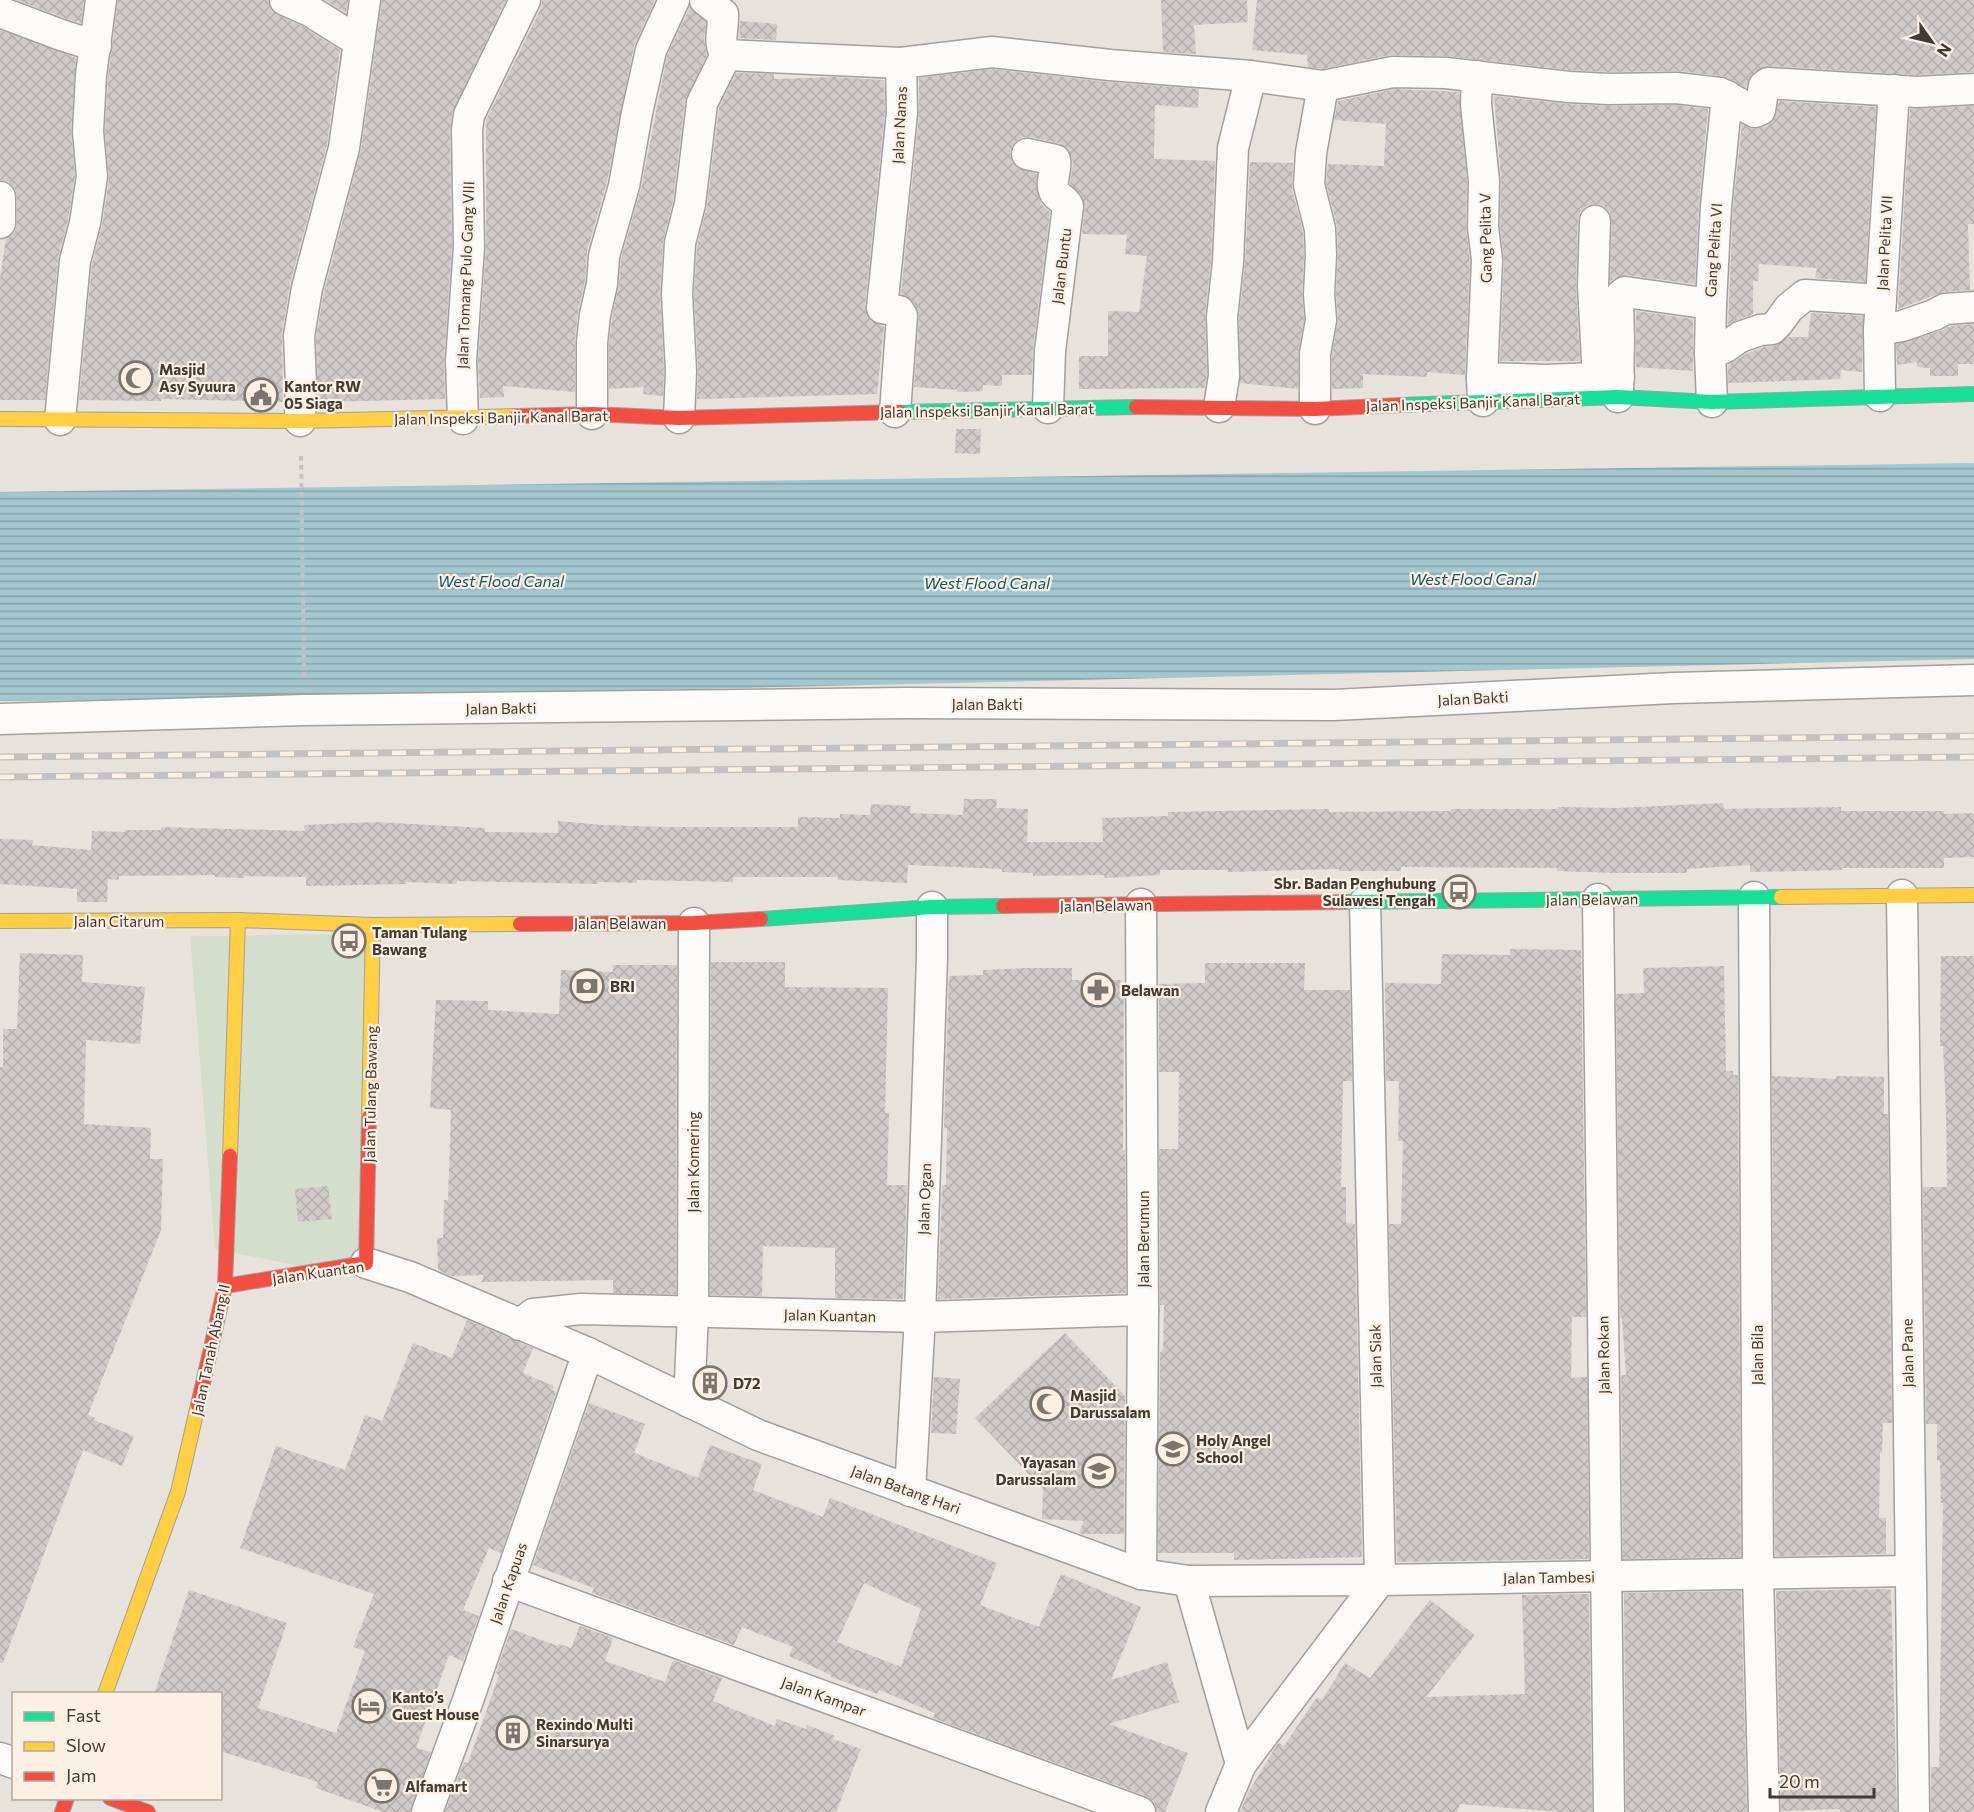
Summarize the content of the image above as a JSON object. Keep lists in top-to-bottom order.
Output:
{
  "streets": {
    "street": [
      "Jalan Nanas",
      "Gang Pelita V",
      "Jalan Pelita VII",
      "Gang Pelita VI",
      "Jalan Buntu",
      "Jalan Tomang Pulo Gang VIII",
      "Jalan Inspeksi Banjir Kanal Barat",
      "Jalan Bakti",
      "Jalan Belawan",
      "Jalan Citarum",
      "Jalan Tulang Bawang",
      "Jalan Komering",
      "Jalan Ogan",
      "Jalan Berumun",
      "Jalan Kuantan",
      "Jalan Tanah Abang II",
      "Jalan Pane",
      "Jalan Rokan",
      "Jalan Bila",
      "Jalan Siak",
      "Jalan Batang Hari",
      "Jalan Tambesi",
      "Jalan Kapuas",
      "Jalan Kampar"
    ]
  },
  "crossings": [
    ["Jalan Nanas", "Jalan Inspeksi Banjir Kanal Barat"],
    ["Gang Pelita V", "Jalan Inspeksi Banjir Kanal Barat"],
    ["Jalan Buntu", "Jalan Inspeksi Banjir Kanal Barat"],
    ["Jalan Tomang Pulo Gang VIII", "Jalan Inspeksi Banjir Kanal Barat"],
    ["Jalan Belawan", "Jalan Citarum"],
    ["Jalan Belawan", "Jalan Tulang Bawang"],
    ["Jalan Belawan", "Jalan Komering"],
    ["Jalan Belawan", "Jalan Ogan"],
    ["Jalan Belawan", "Jalan Berumun"],
    ["Jalan Belawan", "Jalan Tanah Abang II"],
    ["Jalan Belawan", "Jalan Pane"],
    ["Jalan Belawan", "Jalan Rokan"],
    ["Jalan Belawan", "Jalan Bila"],
    ["Jalan Belawan", "Jalan Siak"],
    ["Jalan Citarum", "Jalan Tanah Abang II"],
    ["Jalan Tulang Bawang", "Jalan Kuantan"],
    ["Jalan Komering", "Jalan Kuantan"],
    ["Jalan Komering", "Jalan Batang Hari"],
    ["Jalan Ogan", "Jalan Kuantan"],
    ["Jalan Ogan", "Jalan Batang Hari"],
    ["Jalan Berumun", "Jalan Kuantan"],
    ["Jalan Berumun", "Jalan Batang Hari"],
    ["Jalan Kuantan", "Jalan Tanah Abang II"],
    ["Jalan Kuantan", "Jalan Batang Hari"],
    ["Jalan Pane", "Jalan Tambesi"],
    ["Jalan Rokan", "Jalan Tambesi"],
    ["Jalan Bila", "Jalan Tambesi"],
    ["Jalan Siak", "Jalan Tambesi"],
    ["Jalan Batang Hari", "Jalan Tambesi"],
    ["Jalan Batang Hari", "Jalan Kapuas"],
    ["Jalan Kapuas", "Jalan Kampar"]
  ],
  "water": ["West Flood Canal"],
  "places": {
    "mosque": ["Masjid Asy Syuura", "Masjid Darussalam"],
    "public building": ["Kantor RW 05 Siaga"],
    "bus stop": ["Sbr. Badan Penghubung Sulawesi Tengah", "Taman Tulang Bawang"],
    "bank": ["BRI"],
    "pharmacy": ["Belawan"],
    "building": ["D72", "Rexindo Multi Sinarsurya"],
    "school or university": ["Holy Angel School", "Yayasan Darussalam"],
    "hotel": ["Kanto’s Guest House"],
    "supermarket": ["Alfamart"]
  },
  "legend": ["Fast", "Slow", "Jam"],
  "scale_bar": "20 m",
  "north": "bottom right"
}
